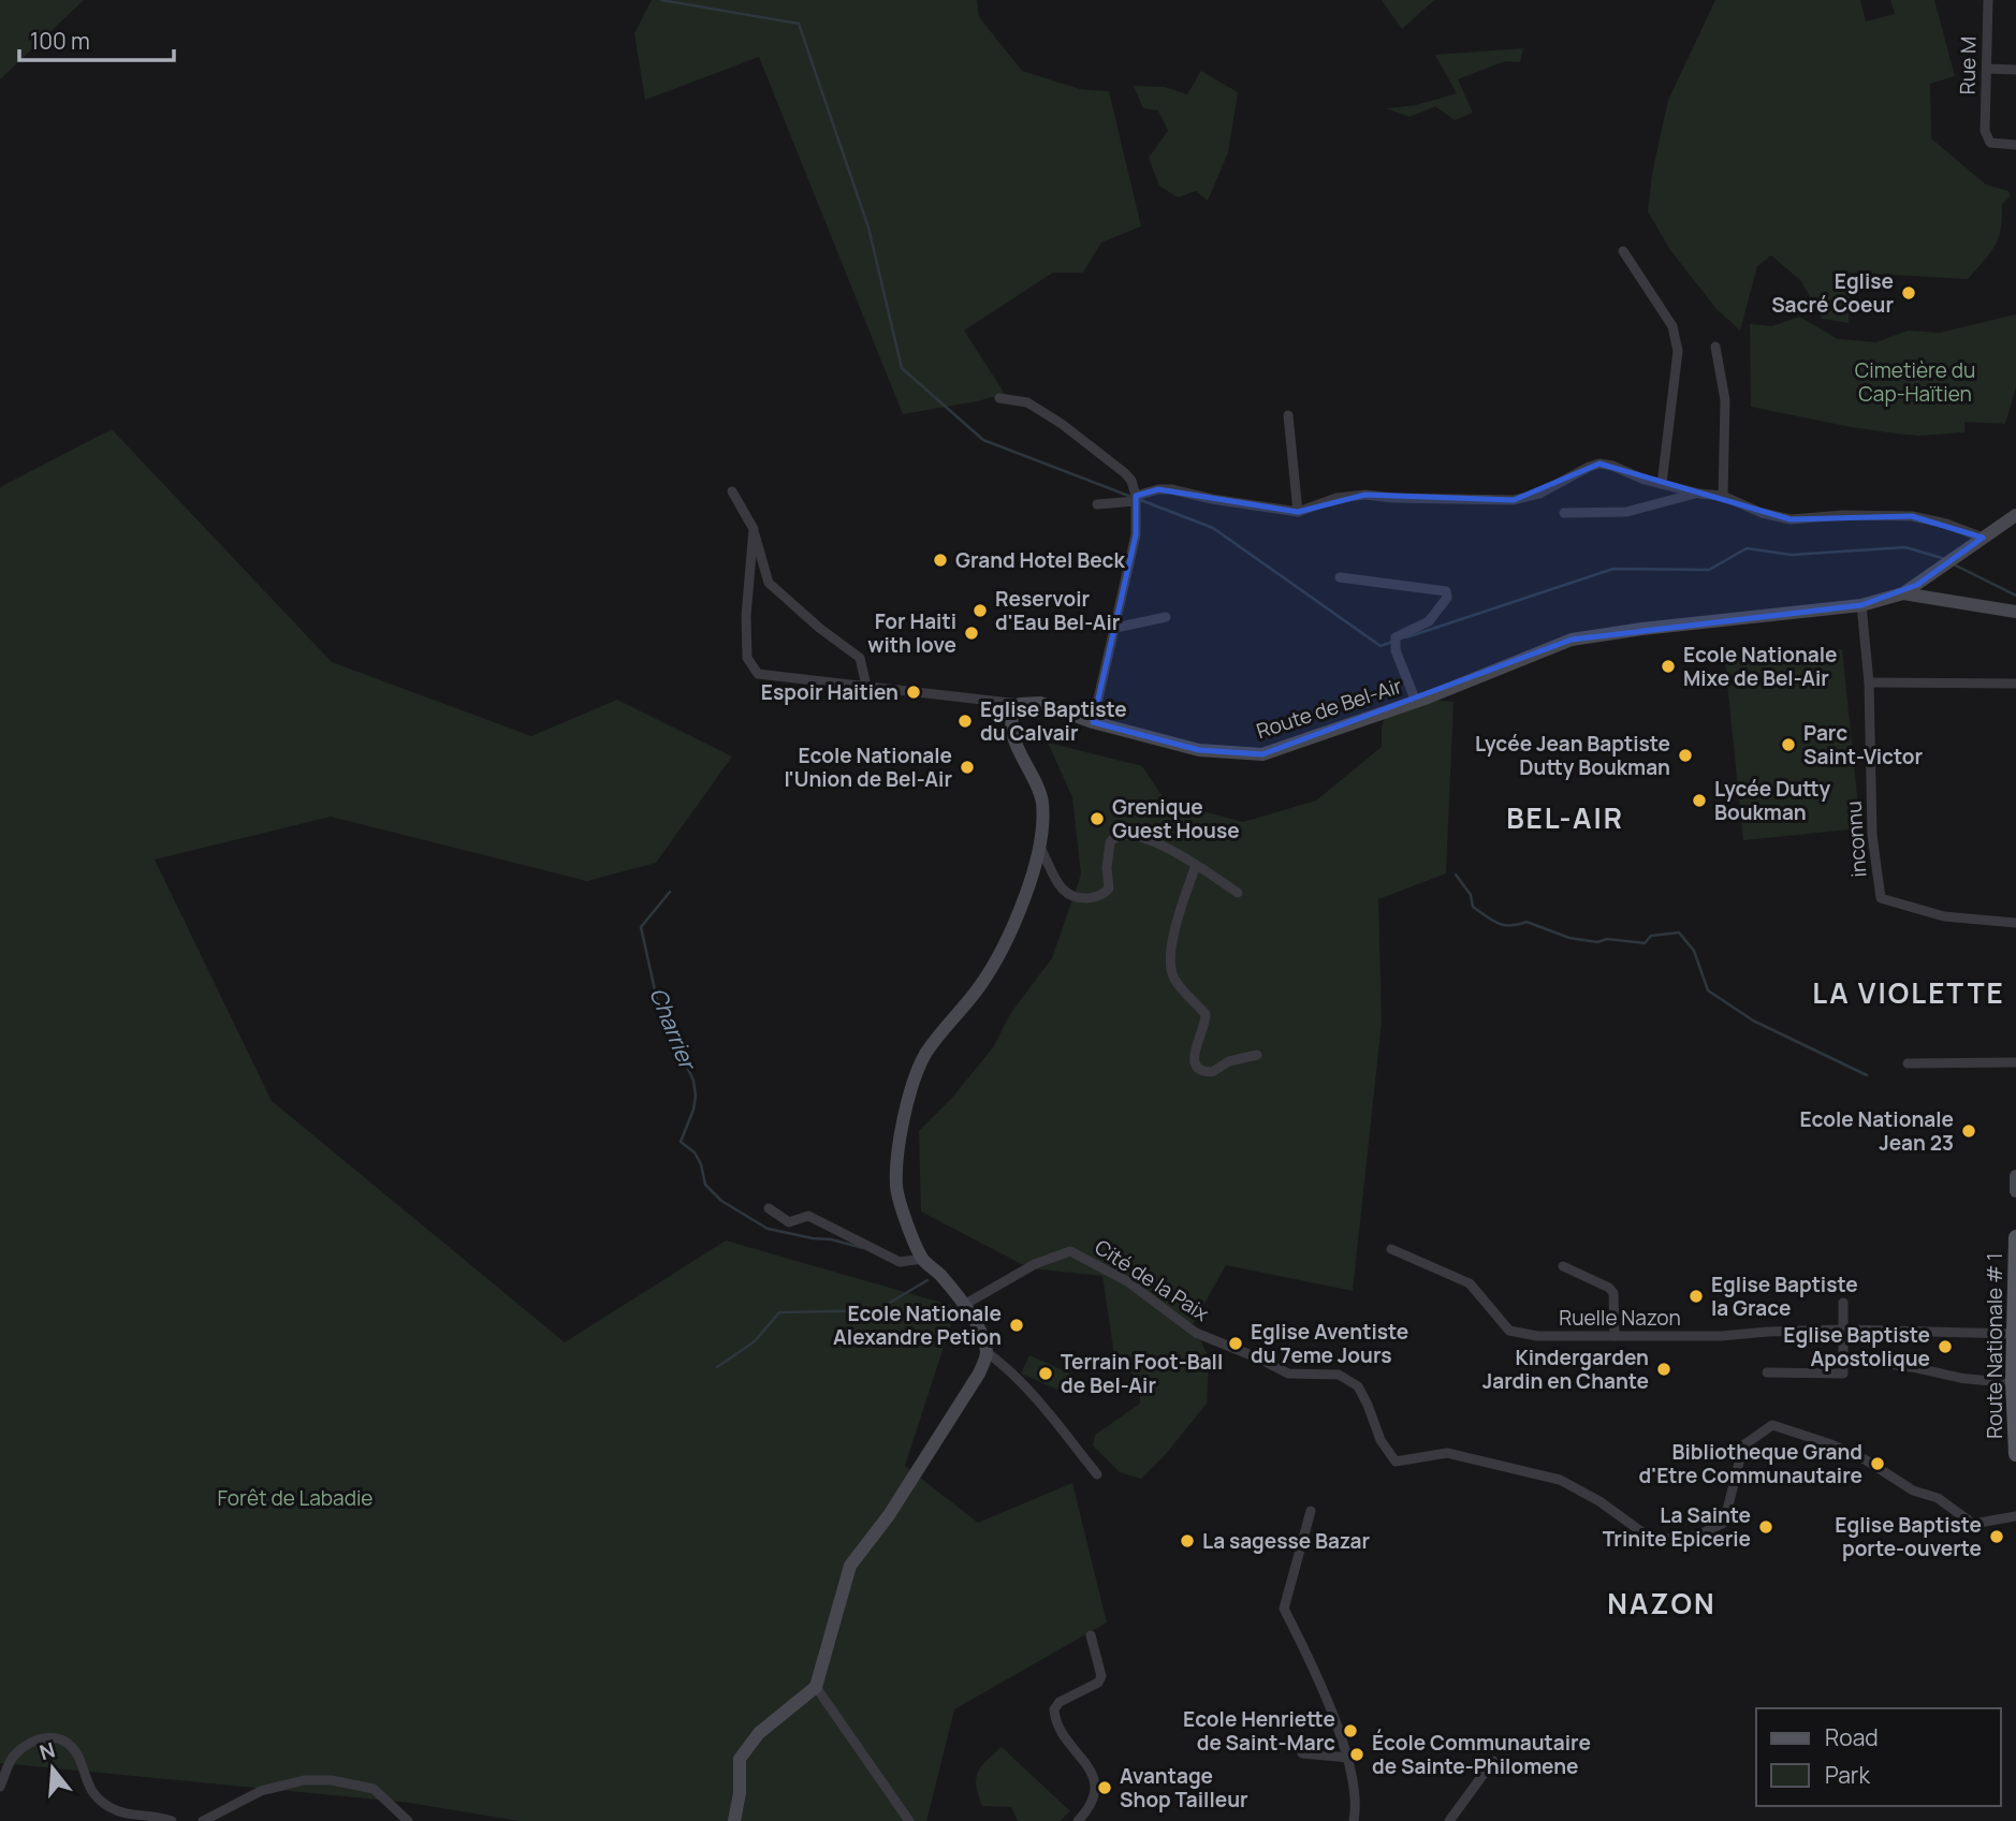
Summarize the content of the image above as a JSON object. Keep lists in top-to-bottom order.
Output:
{
  "streets": {
    "main road": ["Route Nationale # 1"],
    "street": [
      "Rue M",
      "Route de Bel-Air",
      "inconnu",
      "Cité de la Paix",
      "Ruelle Nazon"
    ]
  },
  "crossings": [
    ["Route de Bel-Air", "inconnu"],
    ["Ruelle Nazon", "Route Nationale # 1"]
  ],
  "districts": ["BEL-AIR", "LA VIOLETTE", "NAZON"],
  "water": ["Charrier"],
  "parks": ["Cimetière du Cap-Haïtien", "Forêt de Labadie"],
  "places": [
    "Eglise Sacré Coeur",
    "Grand Hotel Beck",
    "Reservoir d'Eau Bel-Air",
    "For Haiti with love",
    "Ecole Nationale Mixe de Bel-Air",
    "Espoir Haitien",
    "Eglise Baptiste du Calvair",
    "Parc Saint-Victor",
    "Lycée Jean Baptiste Dutty Boukman",
    "Ecole Nationale l'Union de Bel-Air",
    "Lycée Dutty Boukman",
    "Grenique Guest House",
    "Ecole Nationale Jean 23",
    "Eglise Baptiste la Grace",
    "Ecole Nationale Alexandre Petion",
    "Eglise Aventiste du 7eme Jours",
    "Eglise Baptiste Apostolique",
    "Kindergarden Jardin en Chante",
    "Terrain Foot-Ball de Bel-Air",
    "Bibliotheque Grand d'Etre Communautaire",
    "La Sainte Trinite Epicerie",
    "Eglise Baptiste porte-ouverte",
    "La sagesse Bazar",
    "Ecole Henriette de Saint-Marc",
    "École Communautaire de Sainte-Philomene",
    "Avantage Shop Tailleur"
  ],
  "legend": ["Road", "Park"],
  "scale_bar": "100 m",
  "north": "top"
}
